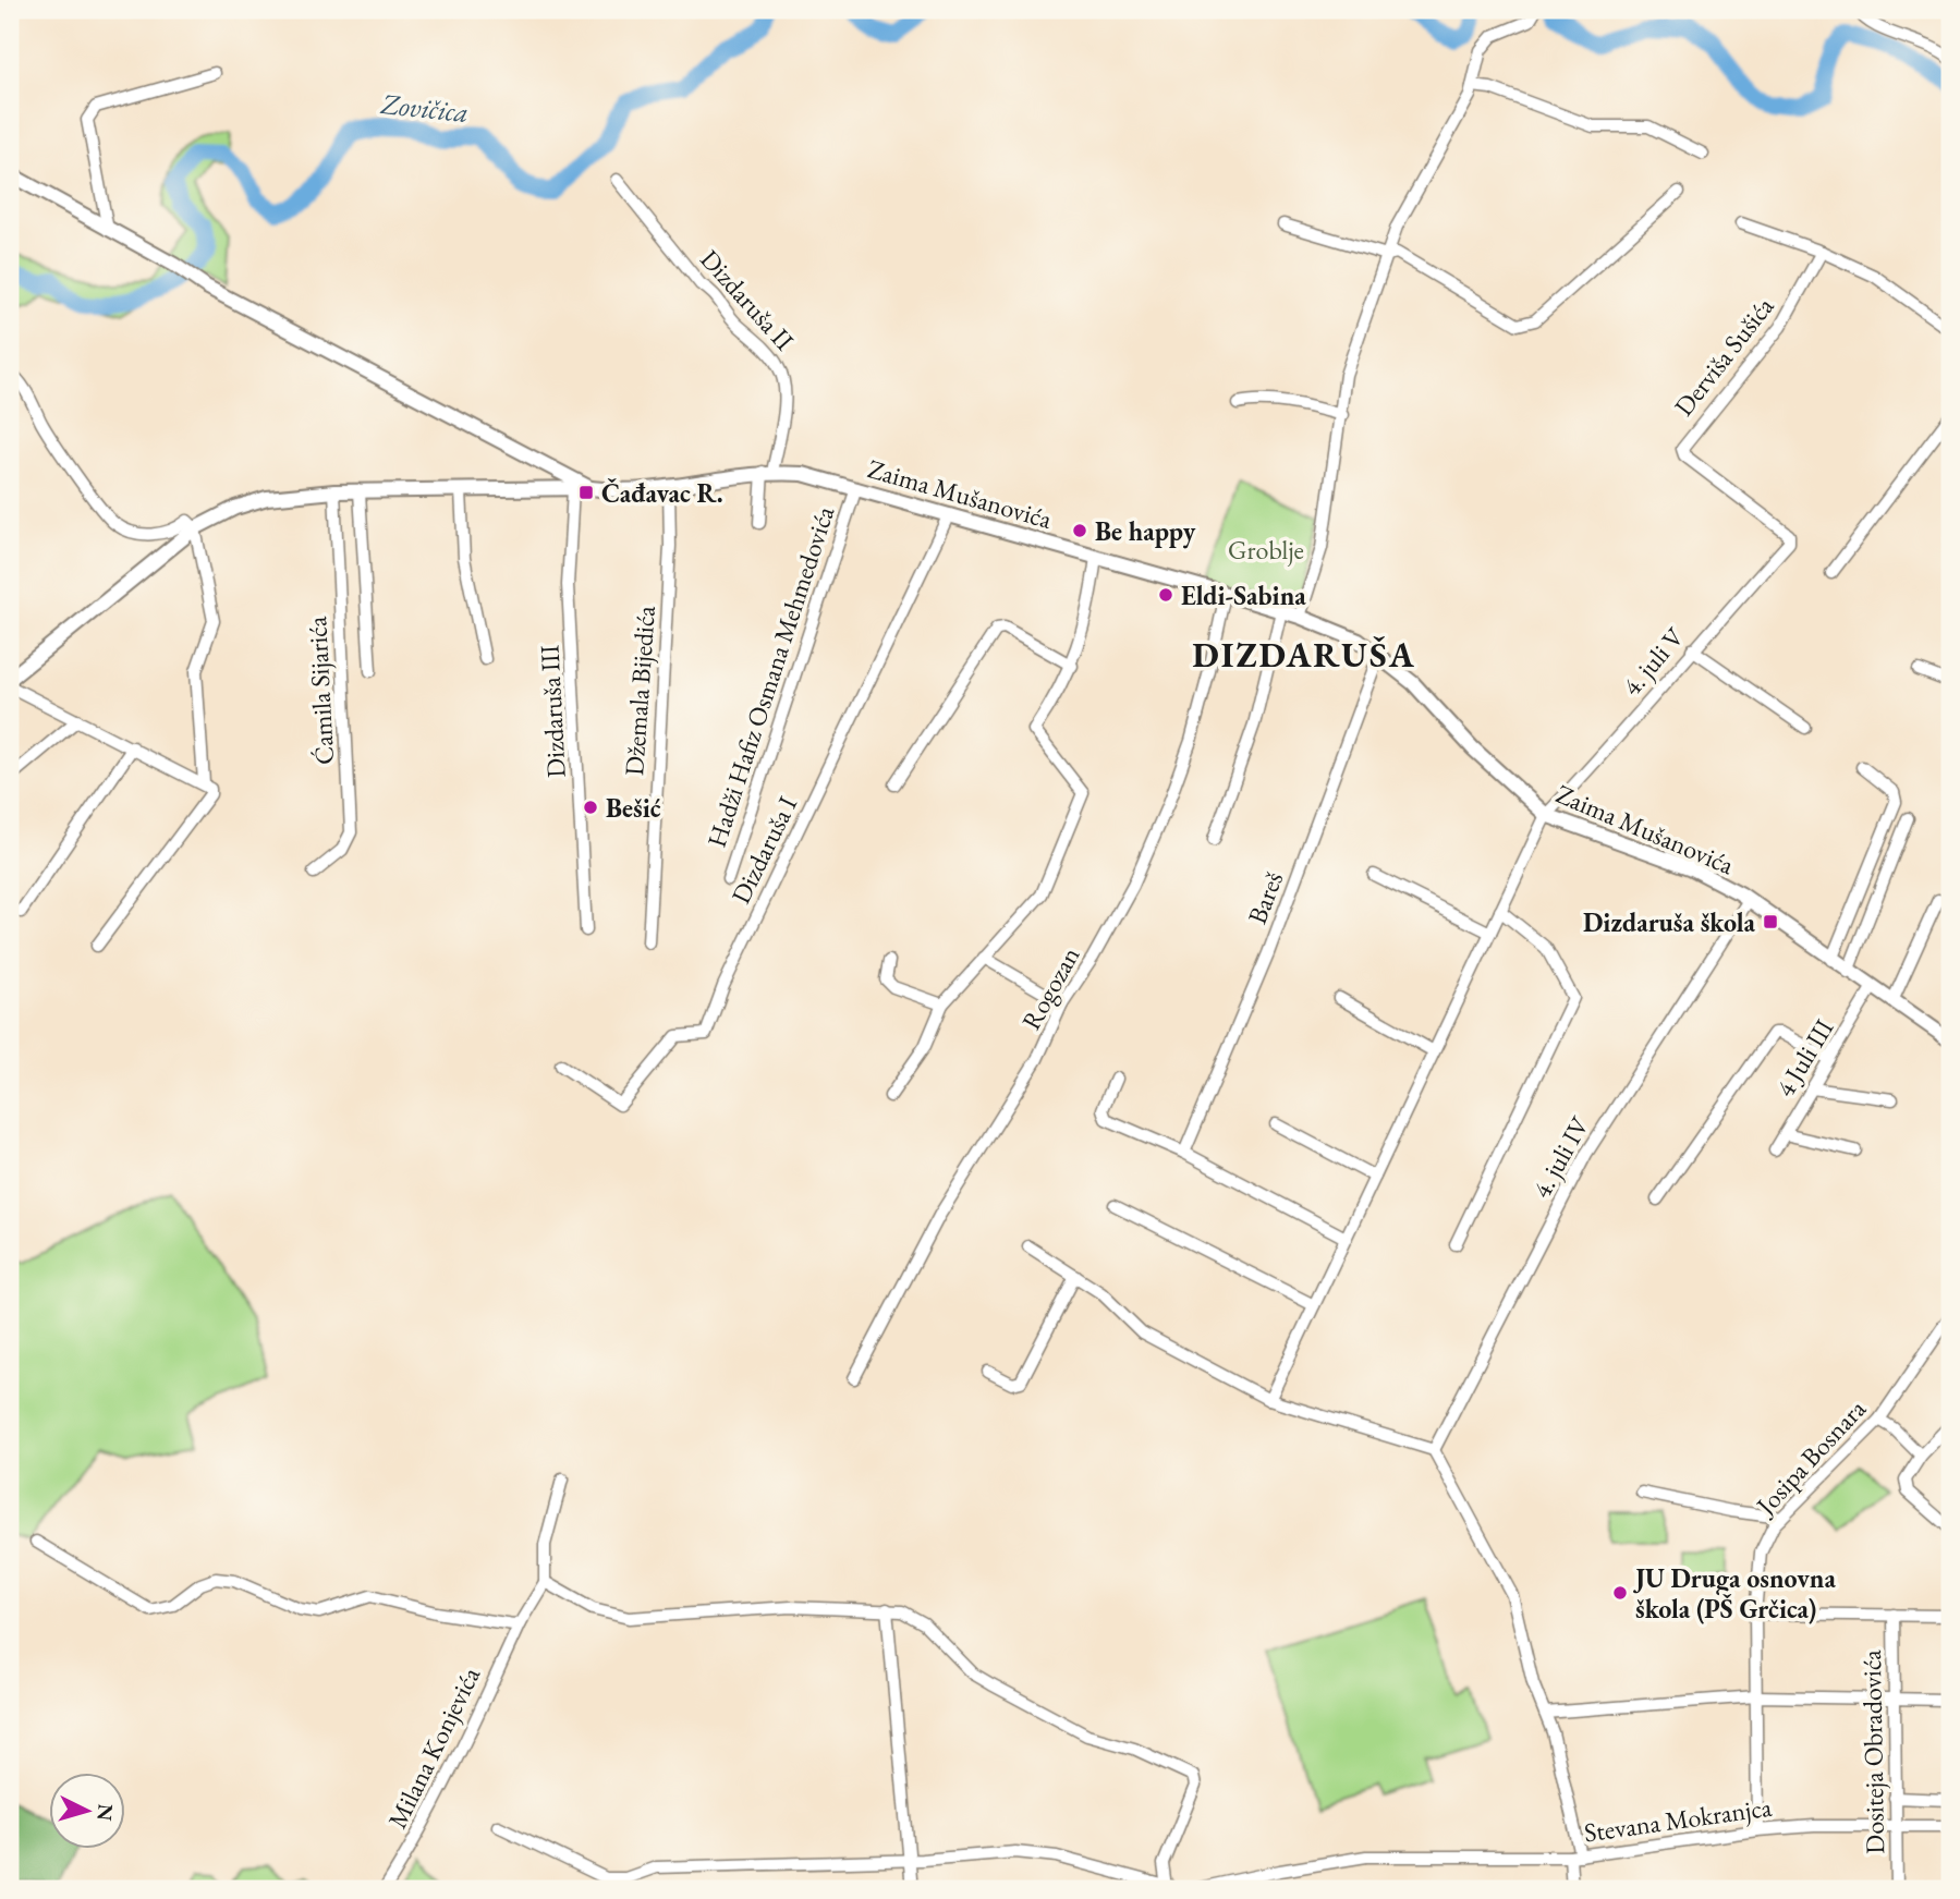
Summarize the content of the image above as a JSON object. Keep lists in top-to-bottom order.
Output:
{
  "streets": {
    "street": [
      "Dizdaruša II",
      "Derviša Sušića",
      "Zaima Mušanovića",
      "4. juli V",
      "Hadži Hafiz Osmana Mehmedovića",
      "Ćamila Sijarića",
      "Džemala Bijedića",
      "Dizdaruša III",
      "Dizdaruša I",
      "Bareš",
      "Rogozan",
      "4 Juli III",
      "4. juli IV",
      "Josipa Bosnara",
      "Milana Konjevića",
      "Dositeja Obradovića",
      "Stevana Mokranjca"
    ]
  },
  "crossings": [
    ["Dizdaruša II", "Zaima Mušanovića"],
    ["Derviša Sušića", "4. juli V"],
    ["Zaima Mušanovića", "4. juli V"],
    ["Zaima Mušanovića", "Hadži Hafiz Osmana Mehmedovića"],
    ["Zaima Mušanovića", "Džemala Bijedića"],
    ["Zaima Mušanovića", "Dizdaruša I"],
    ["Zaima Mušanovića", "Bareš"],
    ["Zaima Mušanovića", "Rogozan"],
    ["Zaima Mušanovića", "4 Juli III"],
    ["Zaima Mušanovića", "4. juli IV"],
    ["Josipa Bosnara", "Stevana Mokranjca"],
    ["Dositeja Obradovića", "Stevana Mokranjca"]
  ],
  "districts": ["DIZDARUŠA"],
  "water": ["Zovičica"],
  "parks": ["Groblje"],
  "places": {
    "transit": ["Čađavac R.", "Dizdaruša škola"],
    "other": [
      "Be happy",
      "Eldi-Sabina",
      "Bešić",
      "JU Druga osnovna škola (PŠ Grčica)"
    ]
  },
  "north": "right"
}
